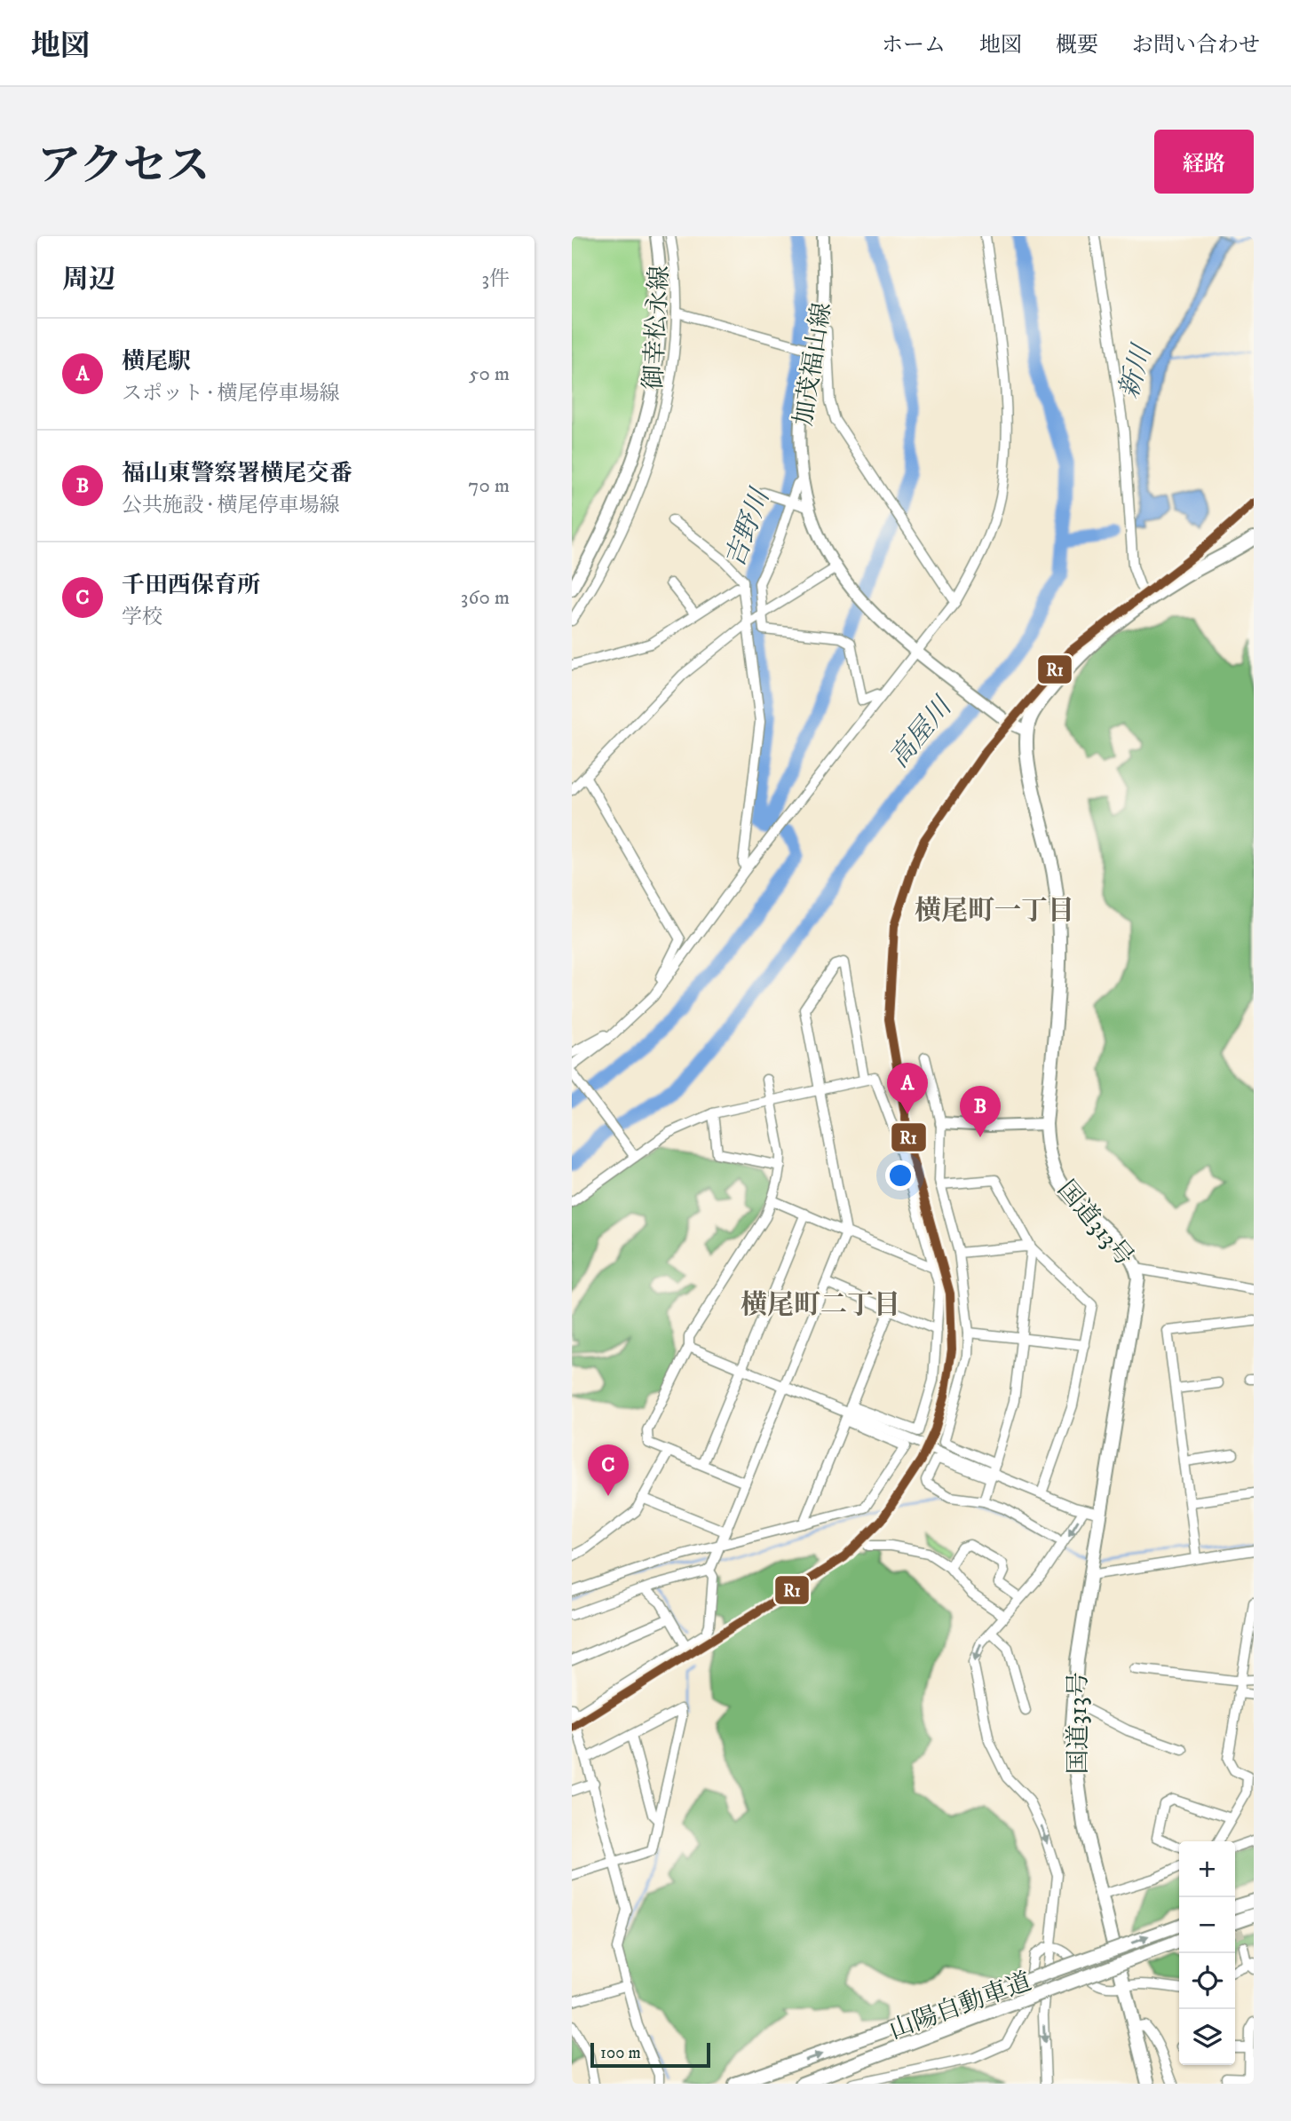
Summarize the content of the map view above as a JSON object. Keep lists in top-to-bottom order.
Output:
{
  "streets": {
    "highway": ["国道313号", "山陽自動車道"],
    "main road": ["御幸松永線", "加茂福山線"]
  },
  "crossings": [
    ["加茂福山線", "国道313号"]
  ],
  "districts": ["横尾町一丁目", "横尾町二丁目"],
  "water": ["新川", "吉野川", "高屋川"],
  "lines": ["transit line R1"],
  "scale_bar": "100 m",
  "page": {
    "header": "地図",
    "nav": [
      "ホーム",
      "地図",
      "概要",
      "お問い合わせ"
    ],
    "title": "アクセス",
    "buttons": "経路",
    "heading": ["周辺", "3件"],
    "list": [
      {
        "mark": "A",
        "name": "横尾駅",
        "note": "スポット · 横尾停車場線",
        "value": "50 m"
      },
      {
        "mark": "B",
        "name": "福山東警察署横尾交番",
        "note": "公共施設 · 横尾停車場線",
        "value": "70 m"
      },
      {
        "mark": "C",
        "name": "千田西保育所",
        "note": "学校",
        "value": "360 m"
      }
    ],
    "pins": ["A", "B", "C"],
    "map_buttons": ["+", "−"],
    "scale": "100 m"
  }
}
